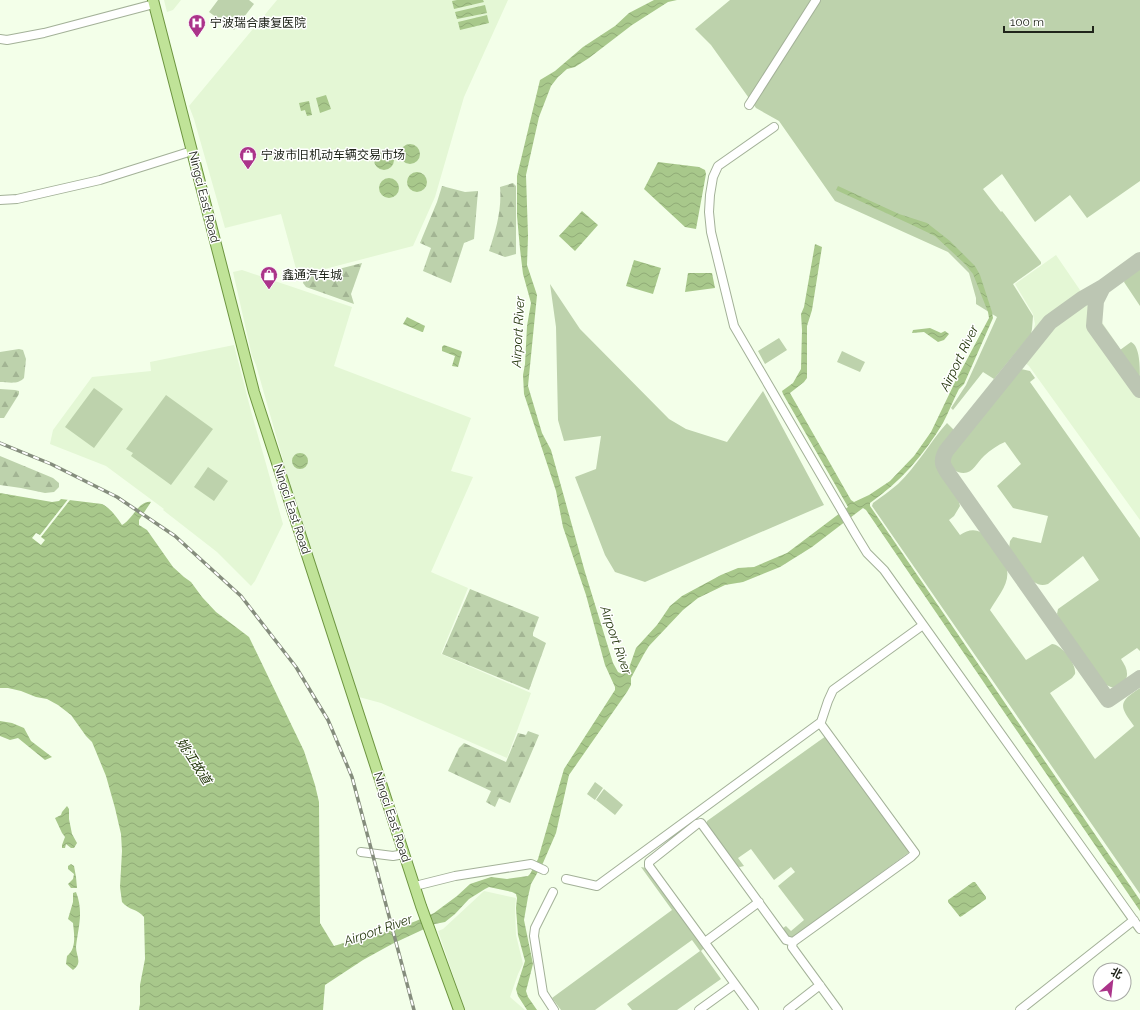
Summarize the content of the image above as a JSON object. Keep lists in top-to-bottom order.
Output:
{
  "streets": {
    "main road": ["Ningci East Road"]
  },
  "water": ["Airport River", "姚江故道"],
  "places": {
    "hospital": ["宁波瑞合康复医院"],
    "shop": ["宁波市旧机动车辆交易市场", "鑫通汽车城"]
  },
  "scale_bar": "100 m",
  "north": "top right"
}
